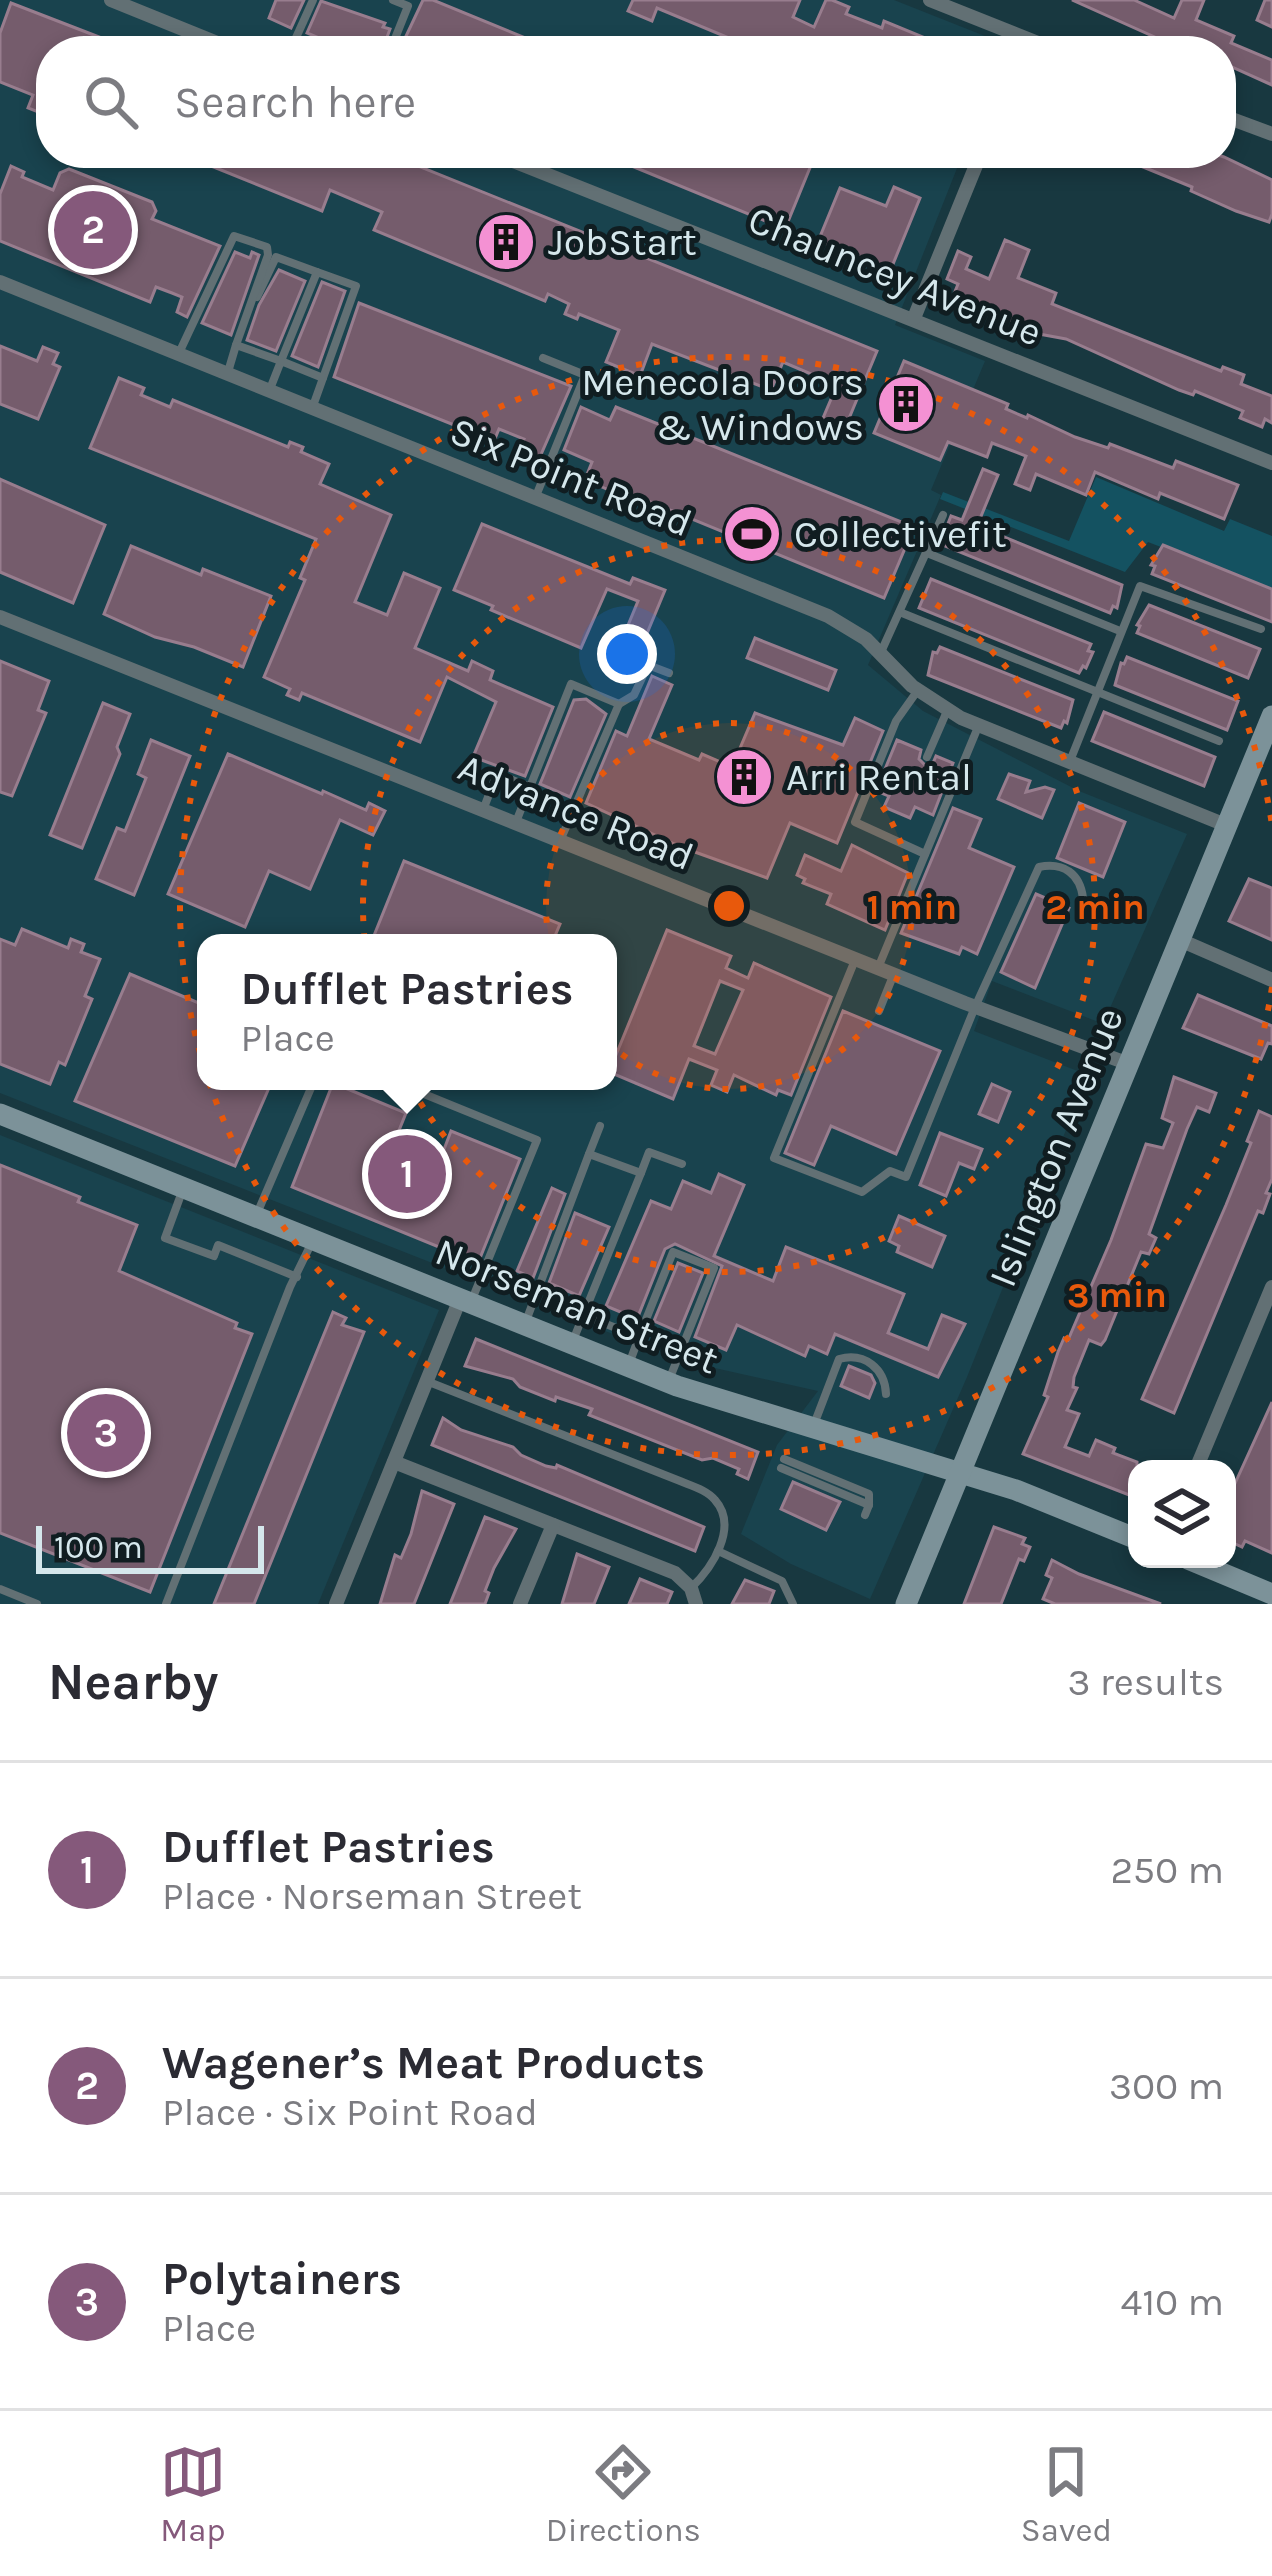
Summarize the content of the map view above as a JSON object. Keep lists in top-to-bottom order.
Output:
{
  "streets": {
    "street": [
      "Chauncey Avenue",
      "Six Point Road",
      "Advance Road",
      "Islington Avenue",
      "Norseman Street"
    ]
  },
  "crossings": [
    ["Six Point Road", "Islington Avenue"],
    ["Advance Road", "Islington Avenue"],
    ["Islington Avenue", "Norseman Street"]
  ],
  "places": {
    "building": ["JobStart", "Menecola Doors & Windows", "Arri Rental"],
    "sports": ["Collectivefit"]
  },
  "scale_bar": "100 m",
  "page": {
    "search": "Search here",
    "pins": ["2", "1", "3"],
    "popup": ["Dufflet Pastries", "Place"],
    "scale": "100 m",
    "heading": ["Nearby", "3 results"],
    "list": [
      {
        "mark": "1",
        "name": "Dufflet Pastries",
        "note": "Place · Norseman Street",
        "value": "250 m"
      },
      {
        "mark": "2",
        "name": "Wagener’s Meat Products",
        "note": "Place · Six Point Road",
        "value": "300 m"
      },
      {
        "mark": "3",
        "name": "Polytainers",
        "note": "Place",
        "value": "410 m"
      }
    ],
    "nav": ["Map", "Directions", "Saved"]
  },
  "rings": ["1 min", "2 min", "3 min"]
}
